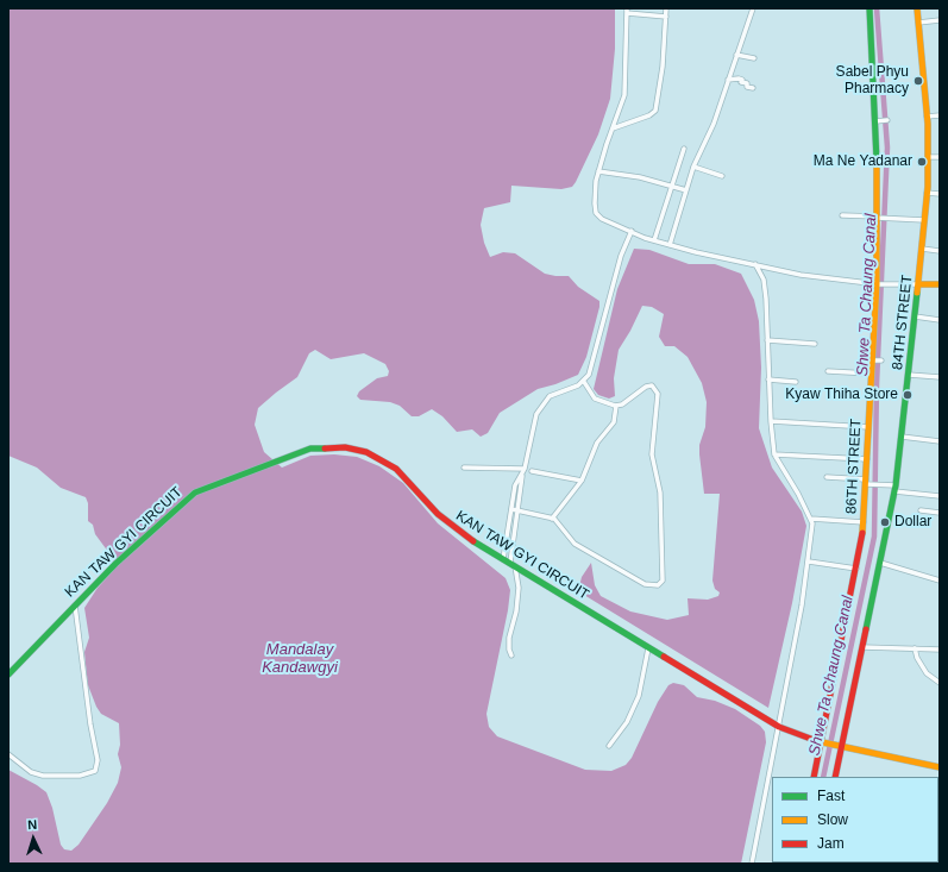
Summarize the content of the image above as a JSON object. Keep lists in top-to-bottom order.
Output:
{
  "streets": {
    "main road": ["84TH STREET", "86TH STREET", "KAN TAW GYI CIRCUIT"]
  },
  "crossings": [
    ["84TH STREET", "KAN TAW GYI CIRCUIT"],
    ["86TH STREET", "KAN TAW GYI CIRCUIT"]
  ],
  "water": ["Shwe Ta Chaung Canal", "Mandalay Kandawgyi"],
  "places": [
    "Sabel Phyu Pharmacy",
    "Ma Ne Yadanar",
    "Kyaw Thiha Store",
    "Dollar"
  ],
  "legend": ["Fast", "Slow", "Jam"],
  "north": "top"
}
